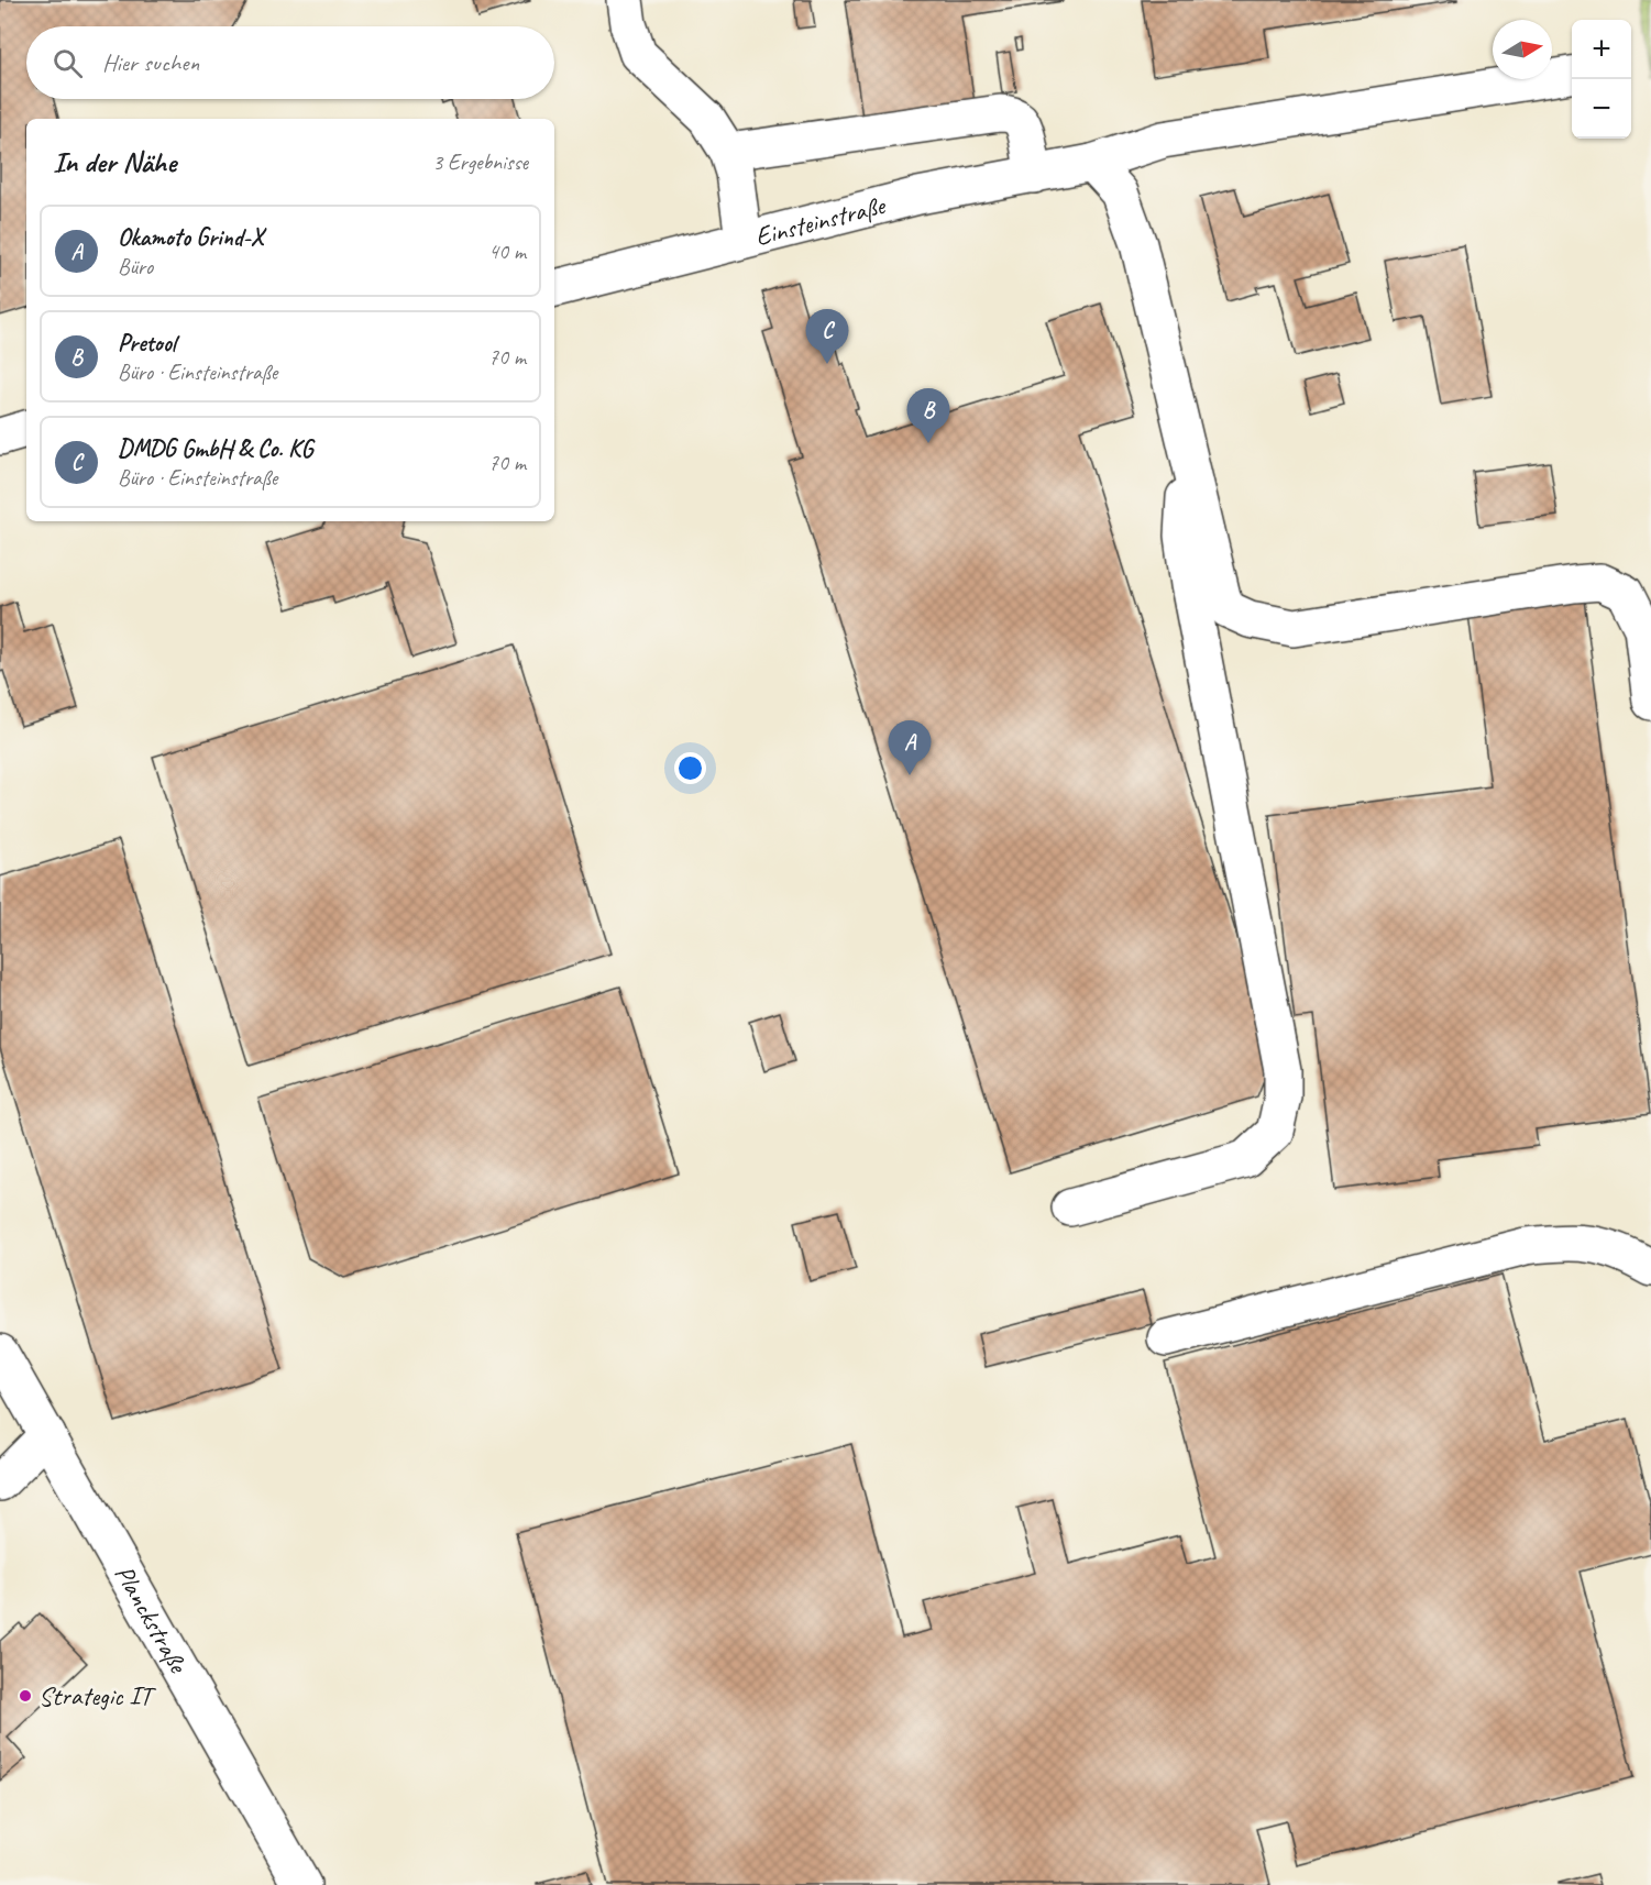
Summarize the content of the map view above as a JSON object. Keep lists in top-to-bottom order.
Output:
{
  "streets": {
    "street": ["Einsteinstraße", "Planckstraße"]
  },
  "places": ["Strategic IT"],
  "north": "right",
  "page": {
    "map_buttons": ["+", "−"],
    "search": "Hier suchen",
    "heading": ["In der Nähe", "3 Ergebnisse"],
    "list": [
      {
        "mark": "A",
        "name": "Okamoto Grind-X",
        "note": "Büro",
        "value": "40 m"
      },
      {
        "mark": "B",
        "name": "Pretool",
        "note": "Büro · Einsteinstraße",
        "value": "70 m"
      },
      {
        "mark": "C",
        "name": "DMDG GmbH & Co. KG",
        "note": "Büro · Einsteinstraße",
        "value": "70 m"
      }
    ],
    "pins": ["C", "B", "A"]
  }
}
